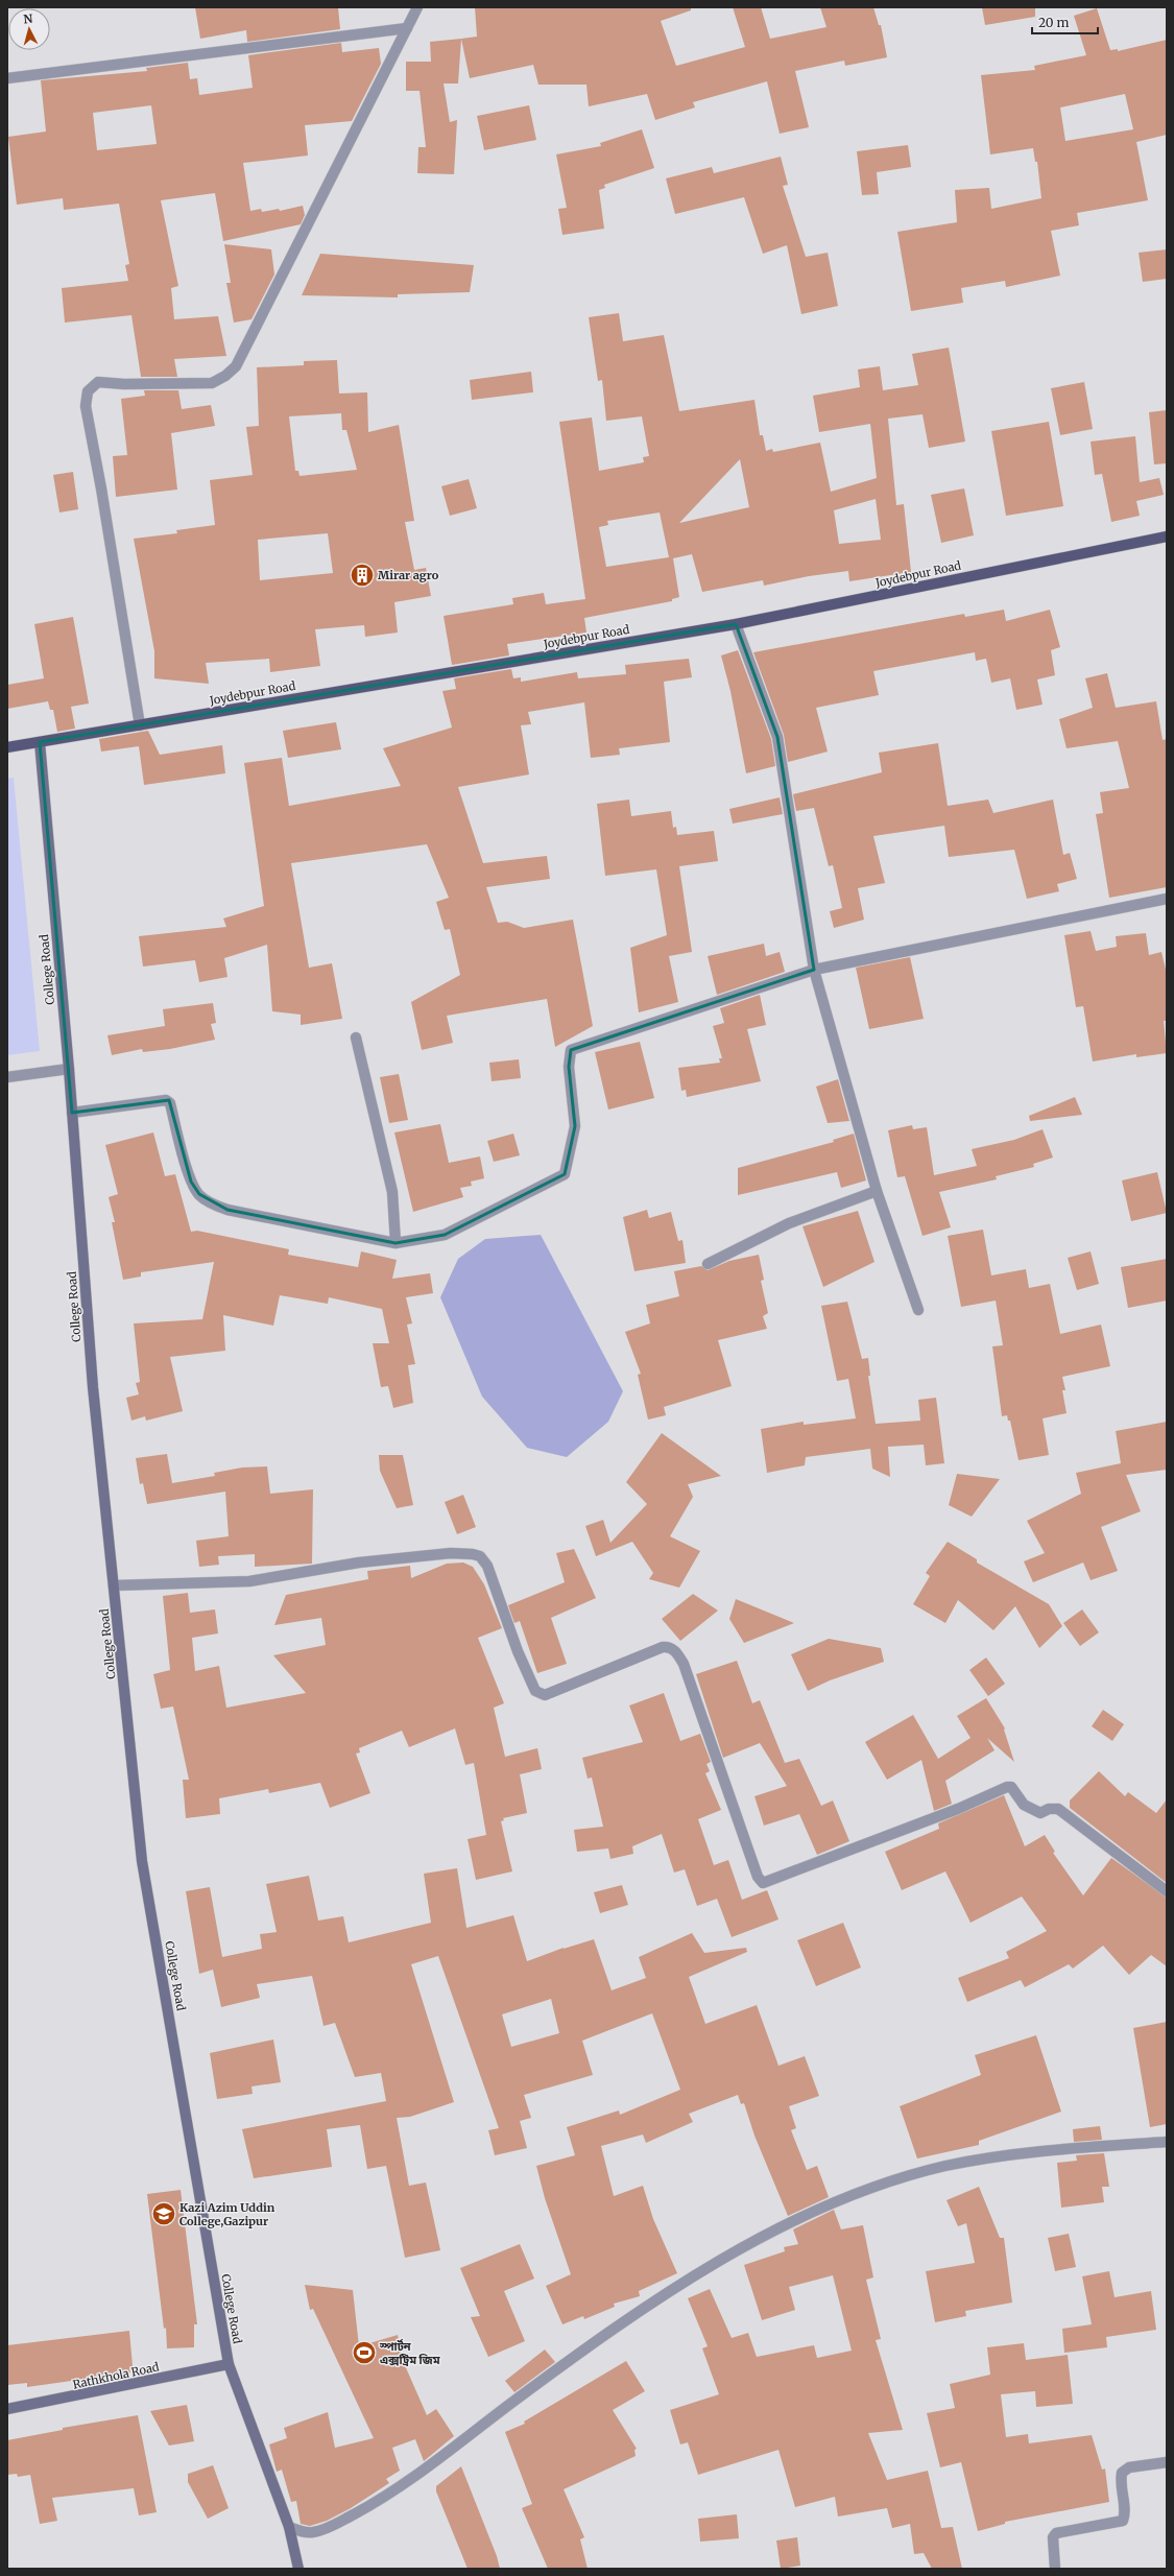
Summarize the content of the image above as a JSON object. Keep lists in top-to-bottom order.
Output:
{
  "streets": {
    "main road": ["Joydebpur Road", "College Road", "Rathkhola Road"]
  },
  "crossings": [
    ["Joydebpur Road", "College Road"],
    ["College Road", "Rathkhola Road"]
  ],
  "places": {
    "building": ["Mirar agro"],
    "school or university": ["Kazi Azim Uddin College,Gazipur"],
    "sports": ["স্পার্টন এক্সট্রিম জিম"]
  },
  "scale_bar": "20 m",
  "north": "top"
}
